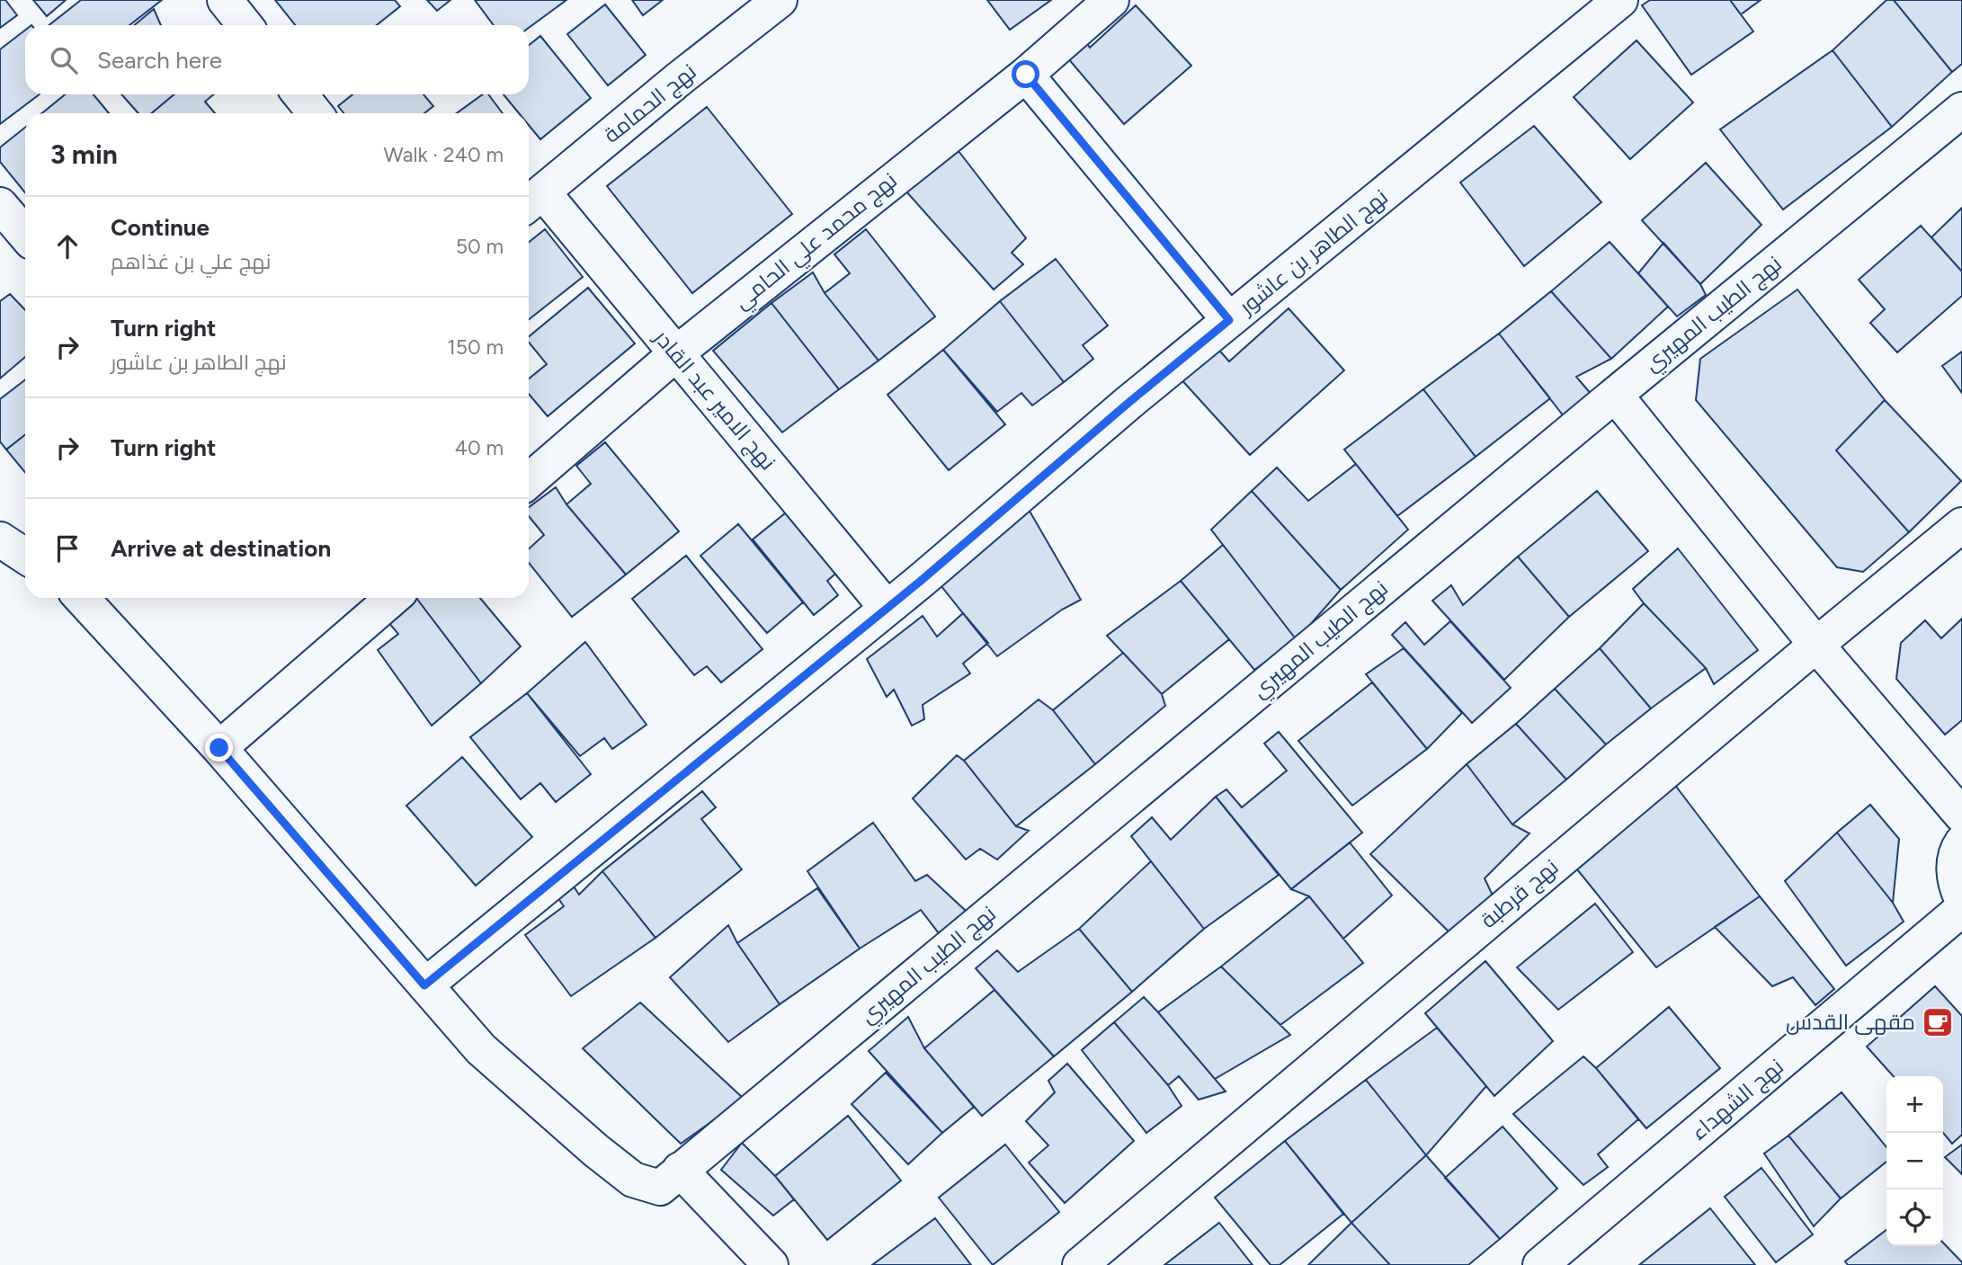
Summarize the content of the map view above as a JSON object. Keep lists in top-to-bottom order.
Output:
{
  "streets": {
    "street": [
      "نهج الحمامة",
      "نهج محمد علي الحامي",
      "نهج الطاهر بن عاشور",
      "نهج الطيب المهيري",
      "نهج الامير عبد القادر",
      "نهج قرطبة",
      "نهج الشهداء"
    ]
  },
  "crossings": [
    ["نهج الحمامة", "نهج الامير عبد القادر"],
    ["نهج محمد علي الحامي", "نهج الامير عبد القادر"],
    ["نهج الطاهر بن عاشور", "نهج الطيب المهيري"],
    ["نهج الطاهر بن عاشور", "نهج الامير عبد القادر"]
  ],
  "places": {
    "cafe": ["مقهى القدس"]
  },
  "page": {
    "search": "Search here",
    "heading": ["3 min", "Walk · 240 m"],
    "list": [
      ["Continue", "نهج علي بن غذاهم", "50 m"],
      ["Turn right", "نهج الطاهر بن عاشور", "150 m"],
      ["Turn right", "40 m"],
      "Arrive at destination"
    ],
    "map_buttons": ["+", "−"]
  }
}
